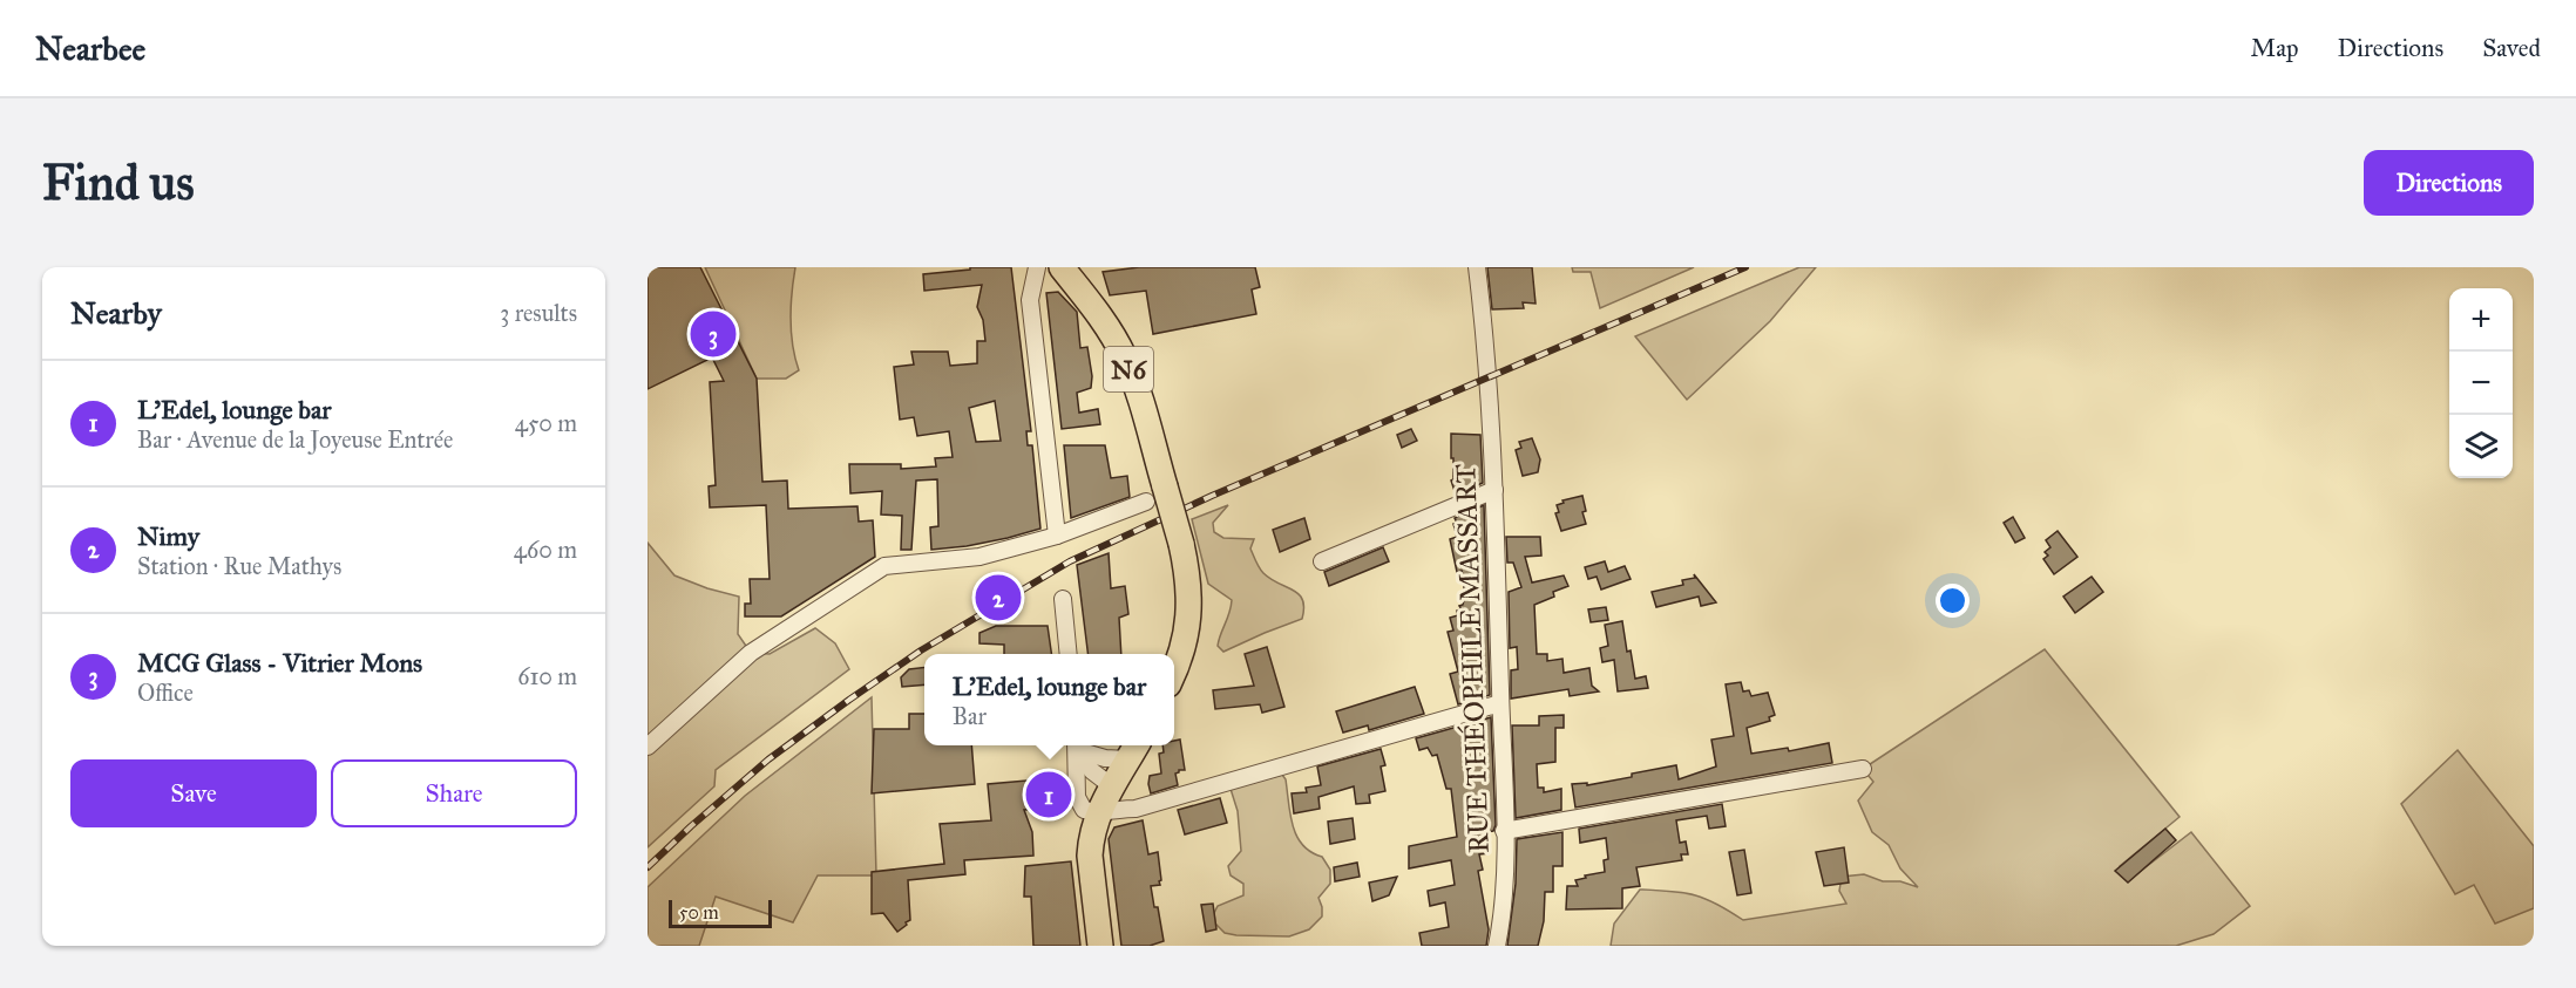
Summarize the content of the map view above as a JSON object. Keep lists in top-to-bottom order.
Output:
{
  "streets": {
    "main road": ["N6"],
    "street": ["RUE THÉOPHILE MASSART"]
  },
  "scale_bar": "50 m",
  "page": {
    "header": "Nearbee",
    "nav": ["Map", "Directions", "Saved"],
    "buttons": [
      "Directions",
      ["Save", "Share"]
    ],
    "title": "Find us",
    "heading": ["Nearby", "3 results"],
    "map_buttons": ["+", "−"],
    "pins": ["3", "2", "1"],
    "list": [
      {
        "mark": "1",
        "name": "L'Edel, lounge bar",
        "note": "Bar · Avenue de la Joyeuse Entrée",
        "value": "450 m"
      },
      {
        "mark": "2",
        "name": "Nimy",
        "note": "Station · Rue Mathys",
        "value": "460 m"
      },
      {
        "mark": "3",
        "name": "MCG Glass - Vitrier Mons",
        "note": "Office",
        "value": "610 m"
      }
    ],
    "popup": ["L'Edel, lounge bar", "Bar"],
    "scale": "50 m"
  }
}
